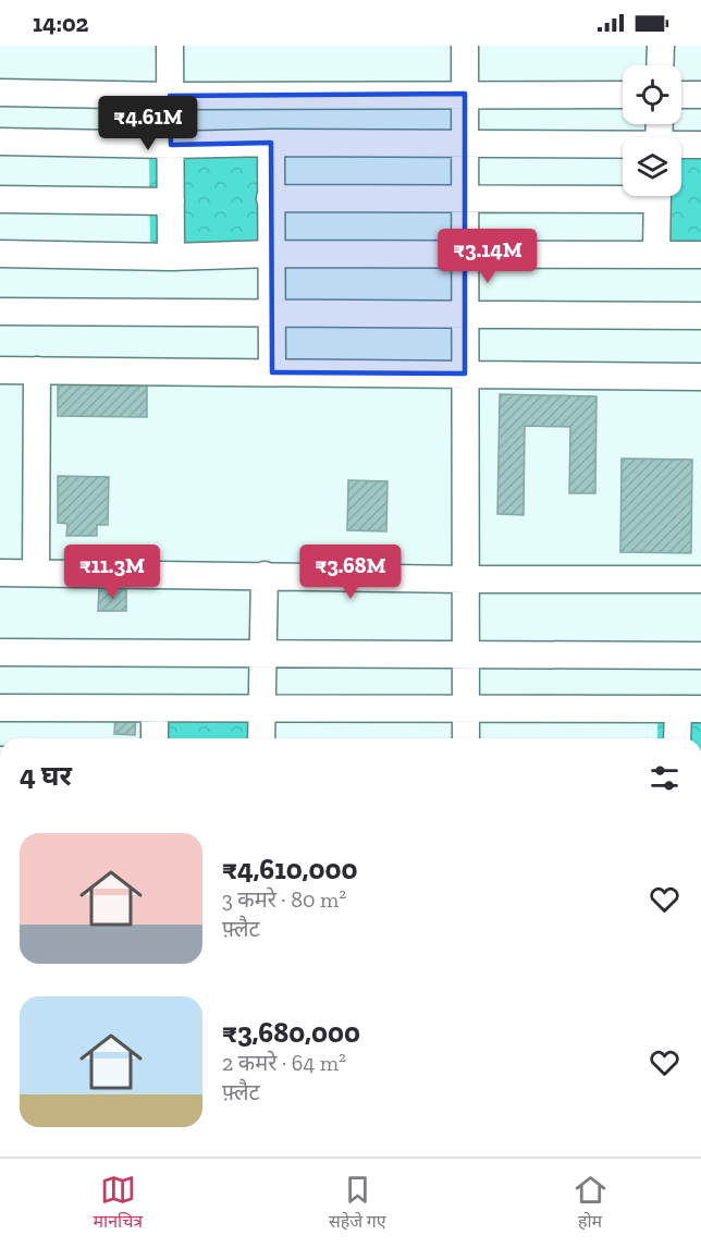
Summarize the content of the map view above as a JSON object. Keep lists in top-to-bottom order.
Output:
{
  "page": {
    "status": "14:02",
    "price": [
      "₹4.61M",
      "₹3.14M",
      "₹11.3M",
      "₹3.68M"
    ],
    "heading": "4 घर",
    "list": [
      {
        "name": "₹4,610,000",
        "note": "3 कमरे · 80 m² · फ़्लैट"
      },
      {
        "name": "₹3,680,000",
        "note": "2 कमरे · 64 m² · फ़्लैट"
      }
    ],
    "tabs": ["मानचित्र", "सहेजे गए", "होम"]
  }
}
